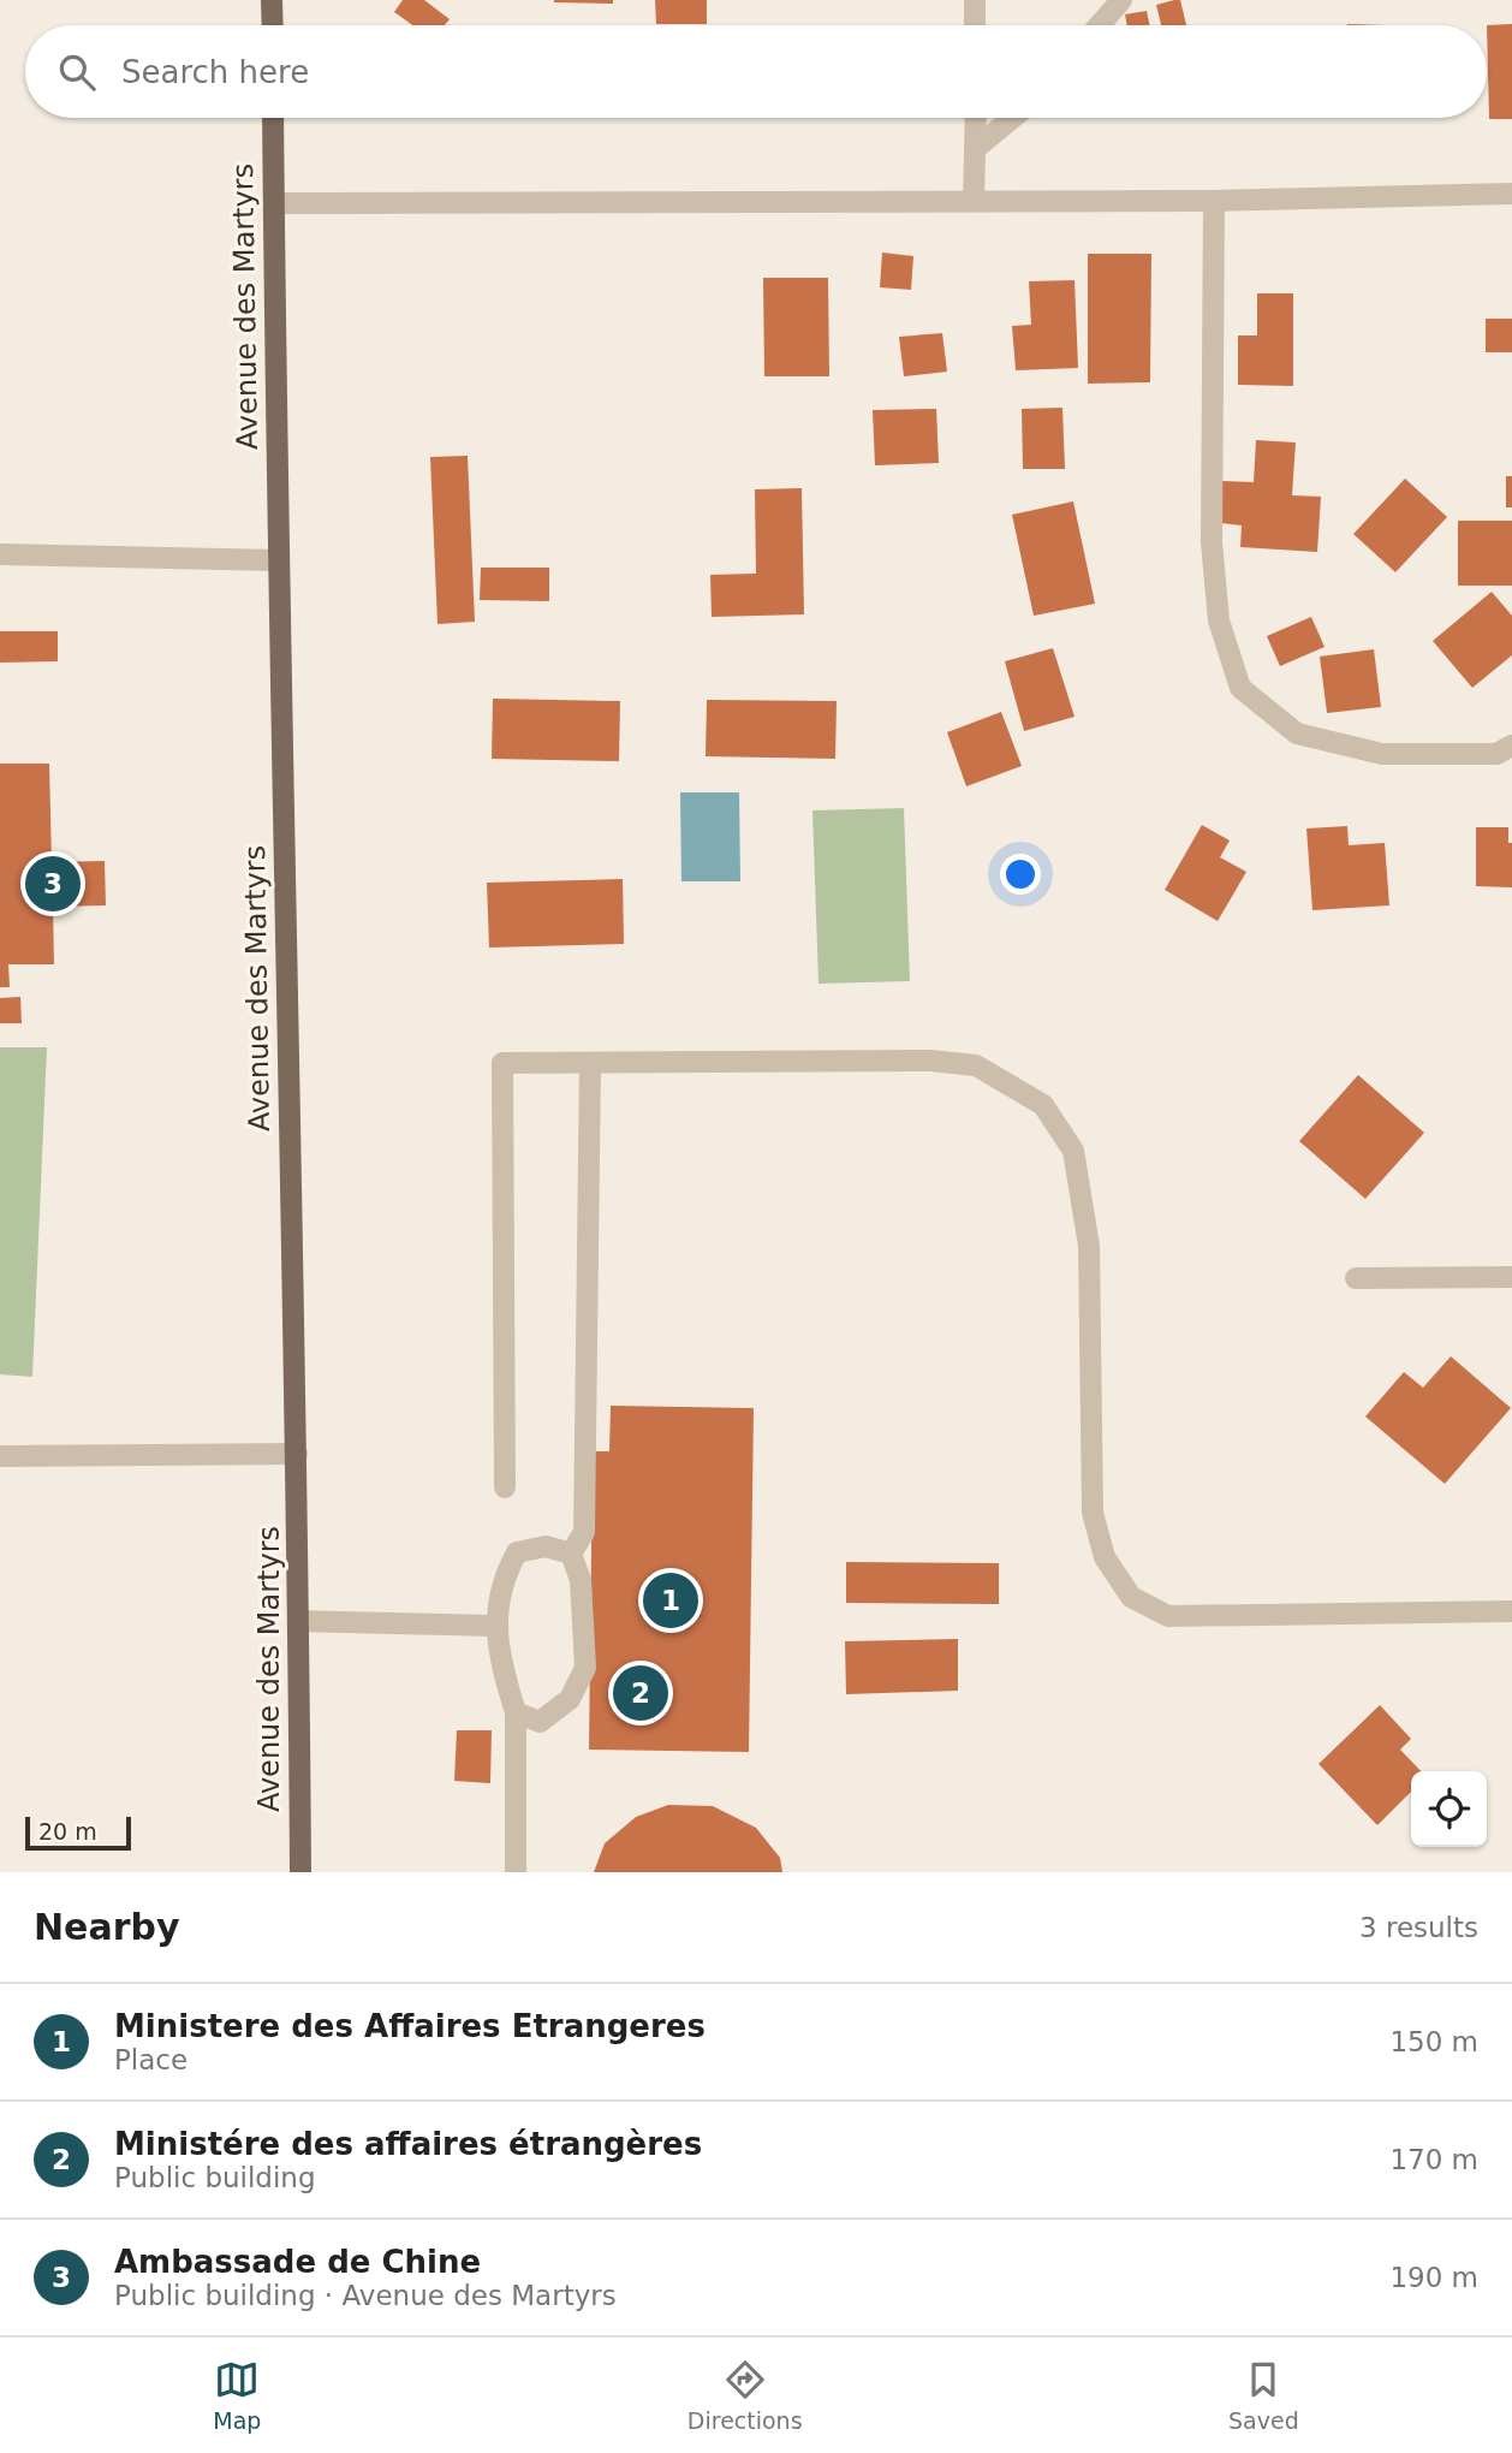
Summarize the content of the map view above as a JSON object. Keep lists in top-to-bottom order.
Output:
{
  "streets": {
    "main road": ["Avenue des Martyrs"]
  },
  "scale_bar": "20 m",
  "page": {
    "search": "Search here",
    "pins": ["3", "1", "2"],
    "scale": "20 m",
    "heading": ["Nearby", "3 results"],
    "list": [
      {
        "mark": "1",
        "name": "Ministere des Affaires Etrangeres",
        "note": "Place",
        "value": "150 m"
      },
      {
        "mark": "2",
        "name": "Ministére des affaires étrangères",
        "note": "Public building",
        "value": "170 m"
      },
      {
        "mark": "3",
        "name": "Ambassade de Chine",
        "note": "Public building · Avenue des Martyrs",
        "value": "190 m"
      }
    ],
    "nav": ["Map", "Directions", "Saved"]
  }
}
